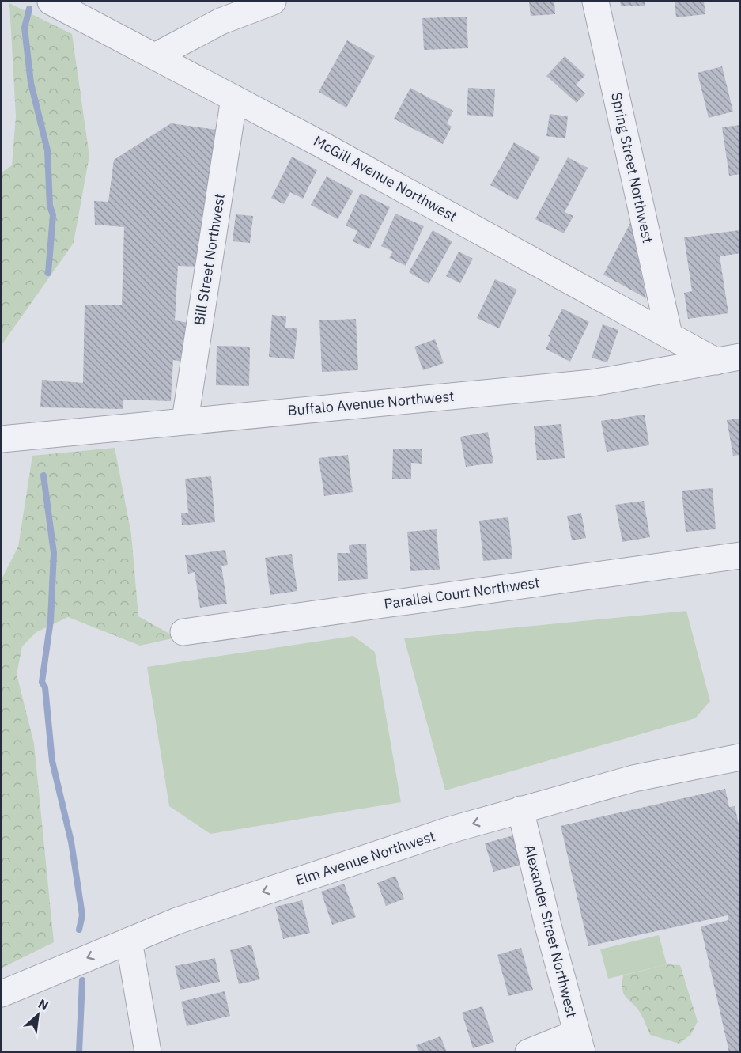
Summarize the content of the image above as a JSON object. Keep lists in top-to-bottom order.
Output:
{
  "streets": {
    "street": [
      "Spring Street Northwest",
      "McGill Avenue Northwest",
      "Bill Street Northwest",
      "Buffalo Avenue Northwest",
      "Parallel Court Northwest",
      "Elm Avenue Northwest",
      "Alexander Street Northwest"
    ]
  },
  "crossings": [
    ["Spring Street Northwest", "McGill Avenue Northwest"],
    ["McGill Avenue Northwest", "Bill Street Northwest"],
    ["McGill Avenue Northwest", "Buffalo Avenue Northwest"],
    ["Bill Street Northwest", "Buffalo Avenue Northwest"],
    ["Elm Avenue Northwest", "Alexander Street Northwest"]
  ],
  "one_way": ["Elm Avenue Northwest"],
  "north": "top right"
}
